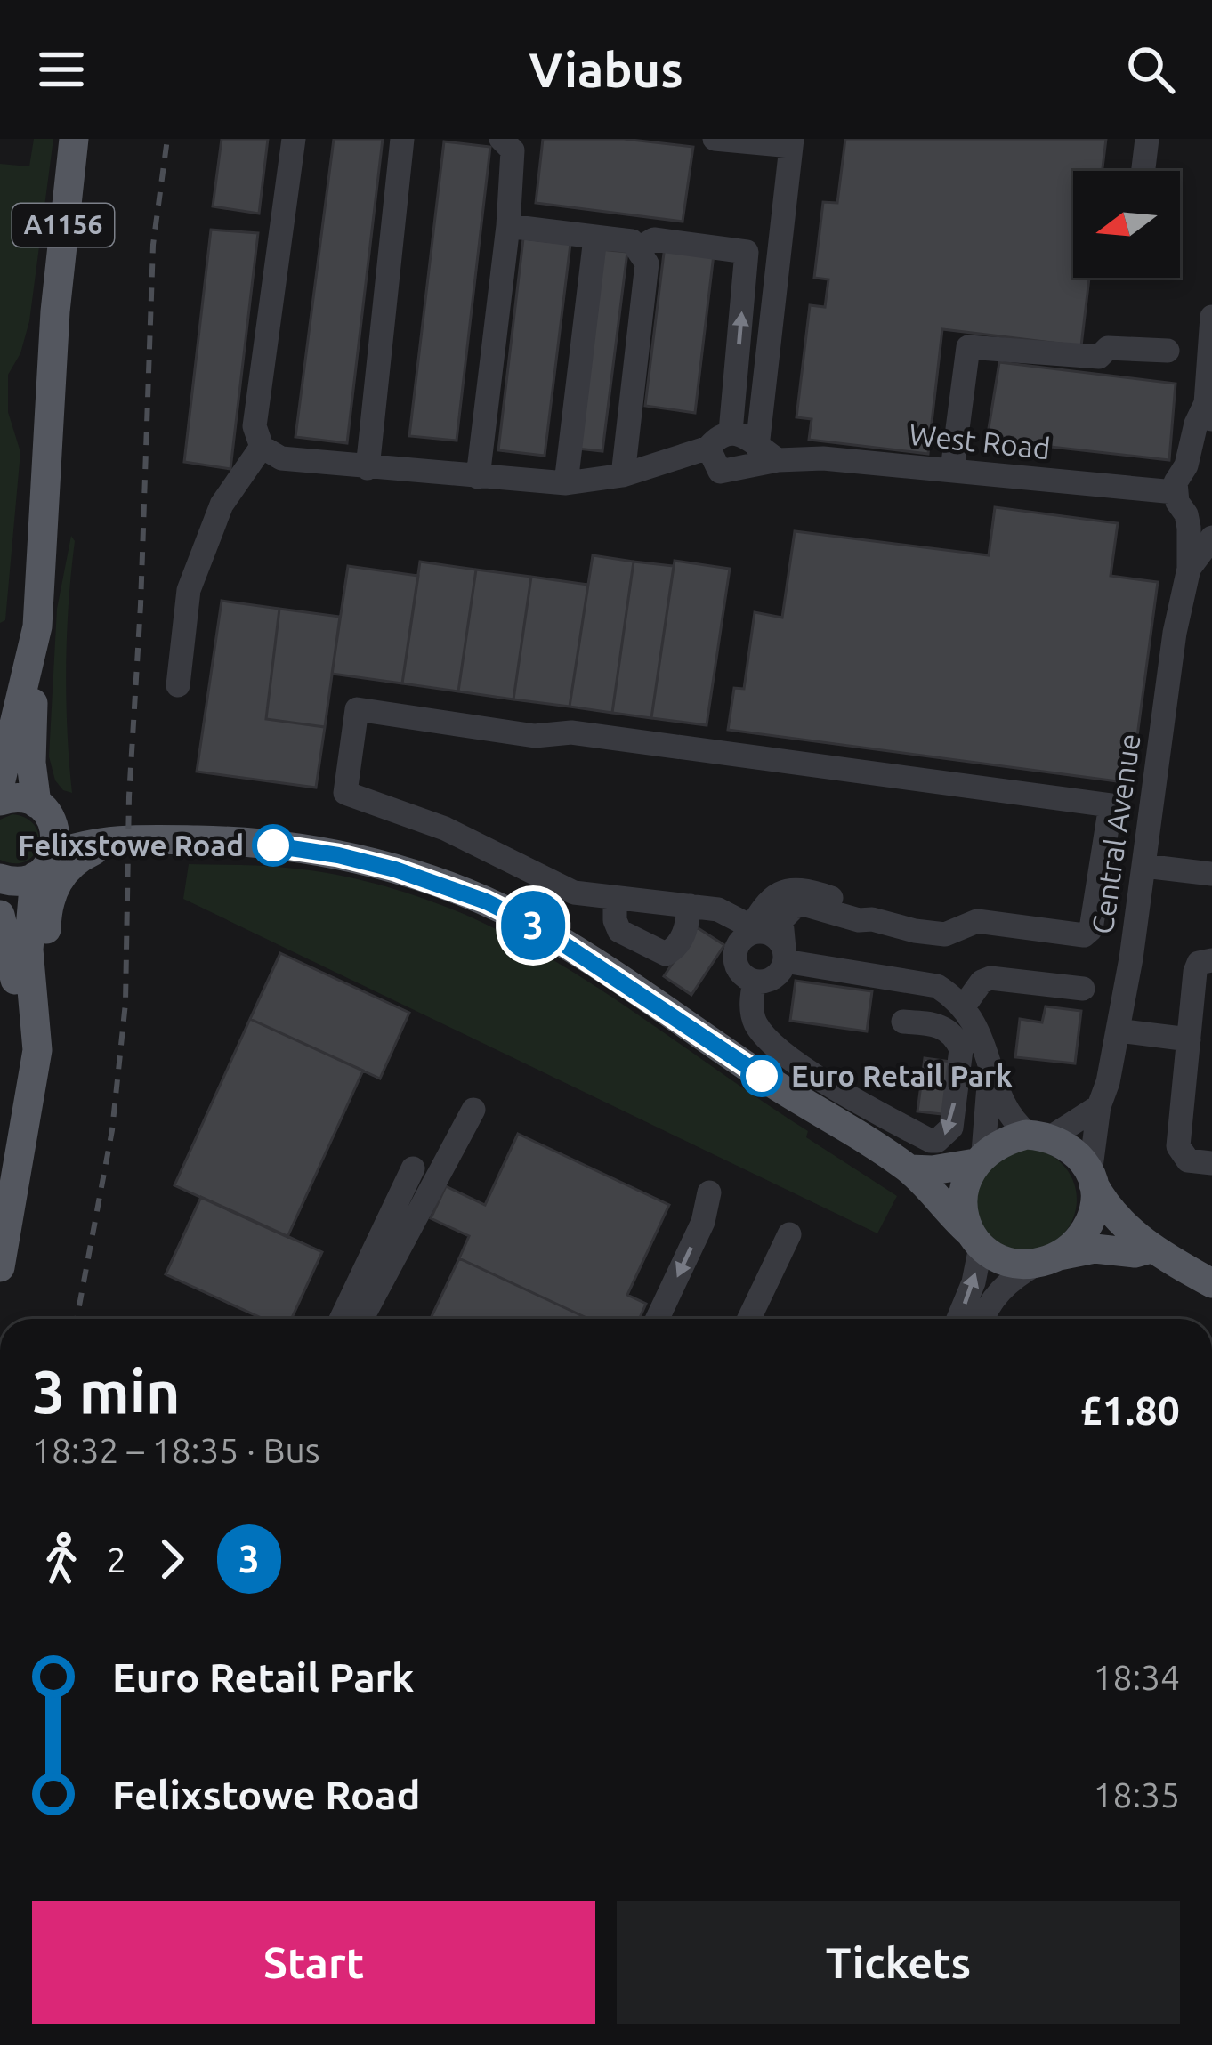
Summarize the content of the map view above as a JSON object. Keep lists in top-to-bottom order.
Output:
{
  "streets": {
    "main road": ["A1156"],
    "street": ["West Road", "Central Avenue"]
  },
  "crossings": [
    ["West Road", "Central Avenue"]
  ],
  "places": ["Felixstowe Road", "Euro Retail Park"],
  "lines": ["bus line 3"],
  "north": "left",
  "page": {
    "header": "Viabus",
    "on_map": "3",
    "heading": ["3 min", "18:32 – 18:35 · Bus", "£1.80"],
    "legs": ["2", "3"],
    "list": [
      {
        "name": "Euro Retail Park",
        "value": "18:34"
      },
      {
        "name": "Felixstowe Road",
        "value": "18:35"
      }
    ],
    "buttons": ["Start", "Tickets"]
  }
}
